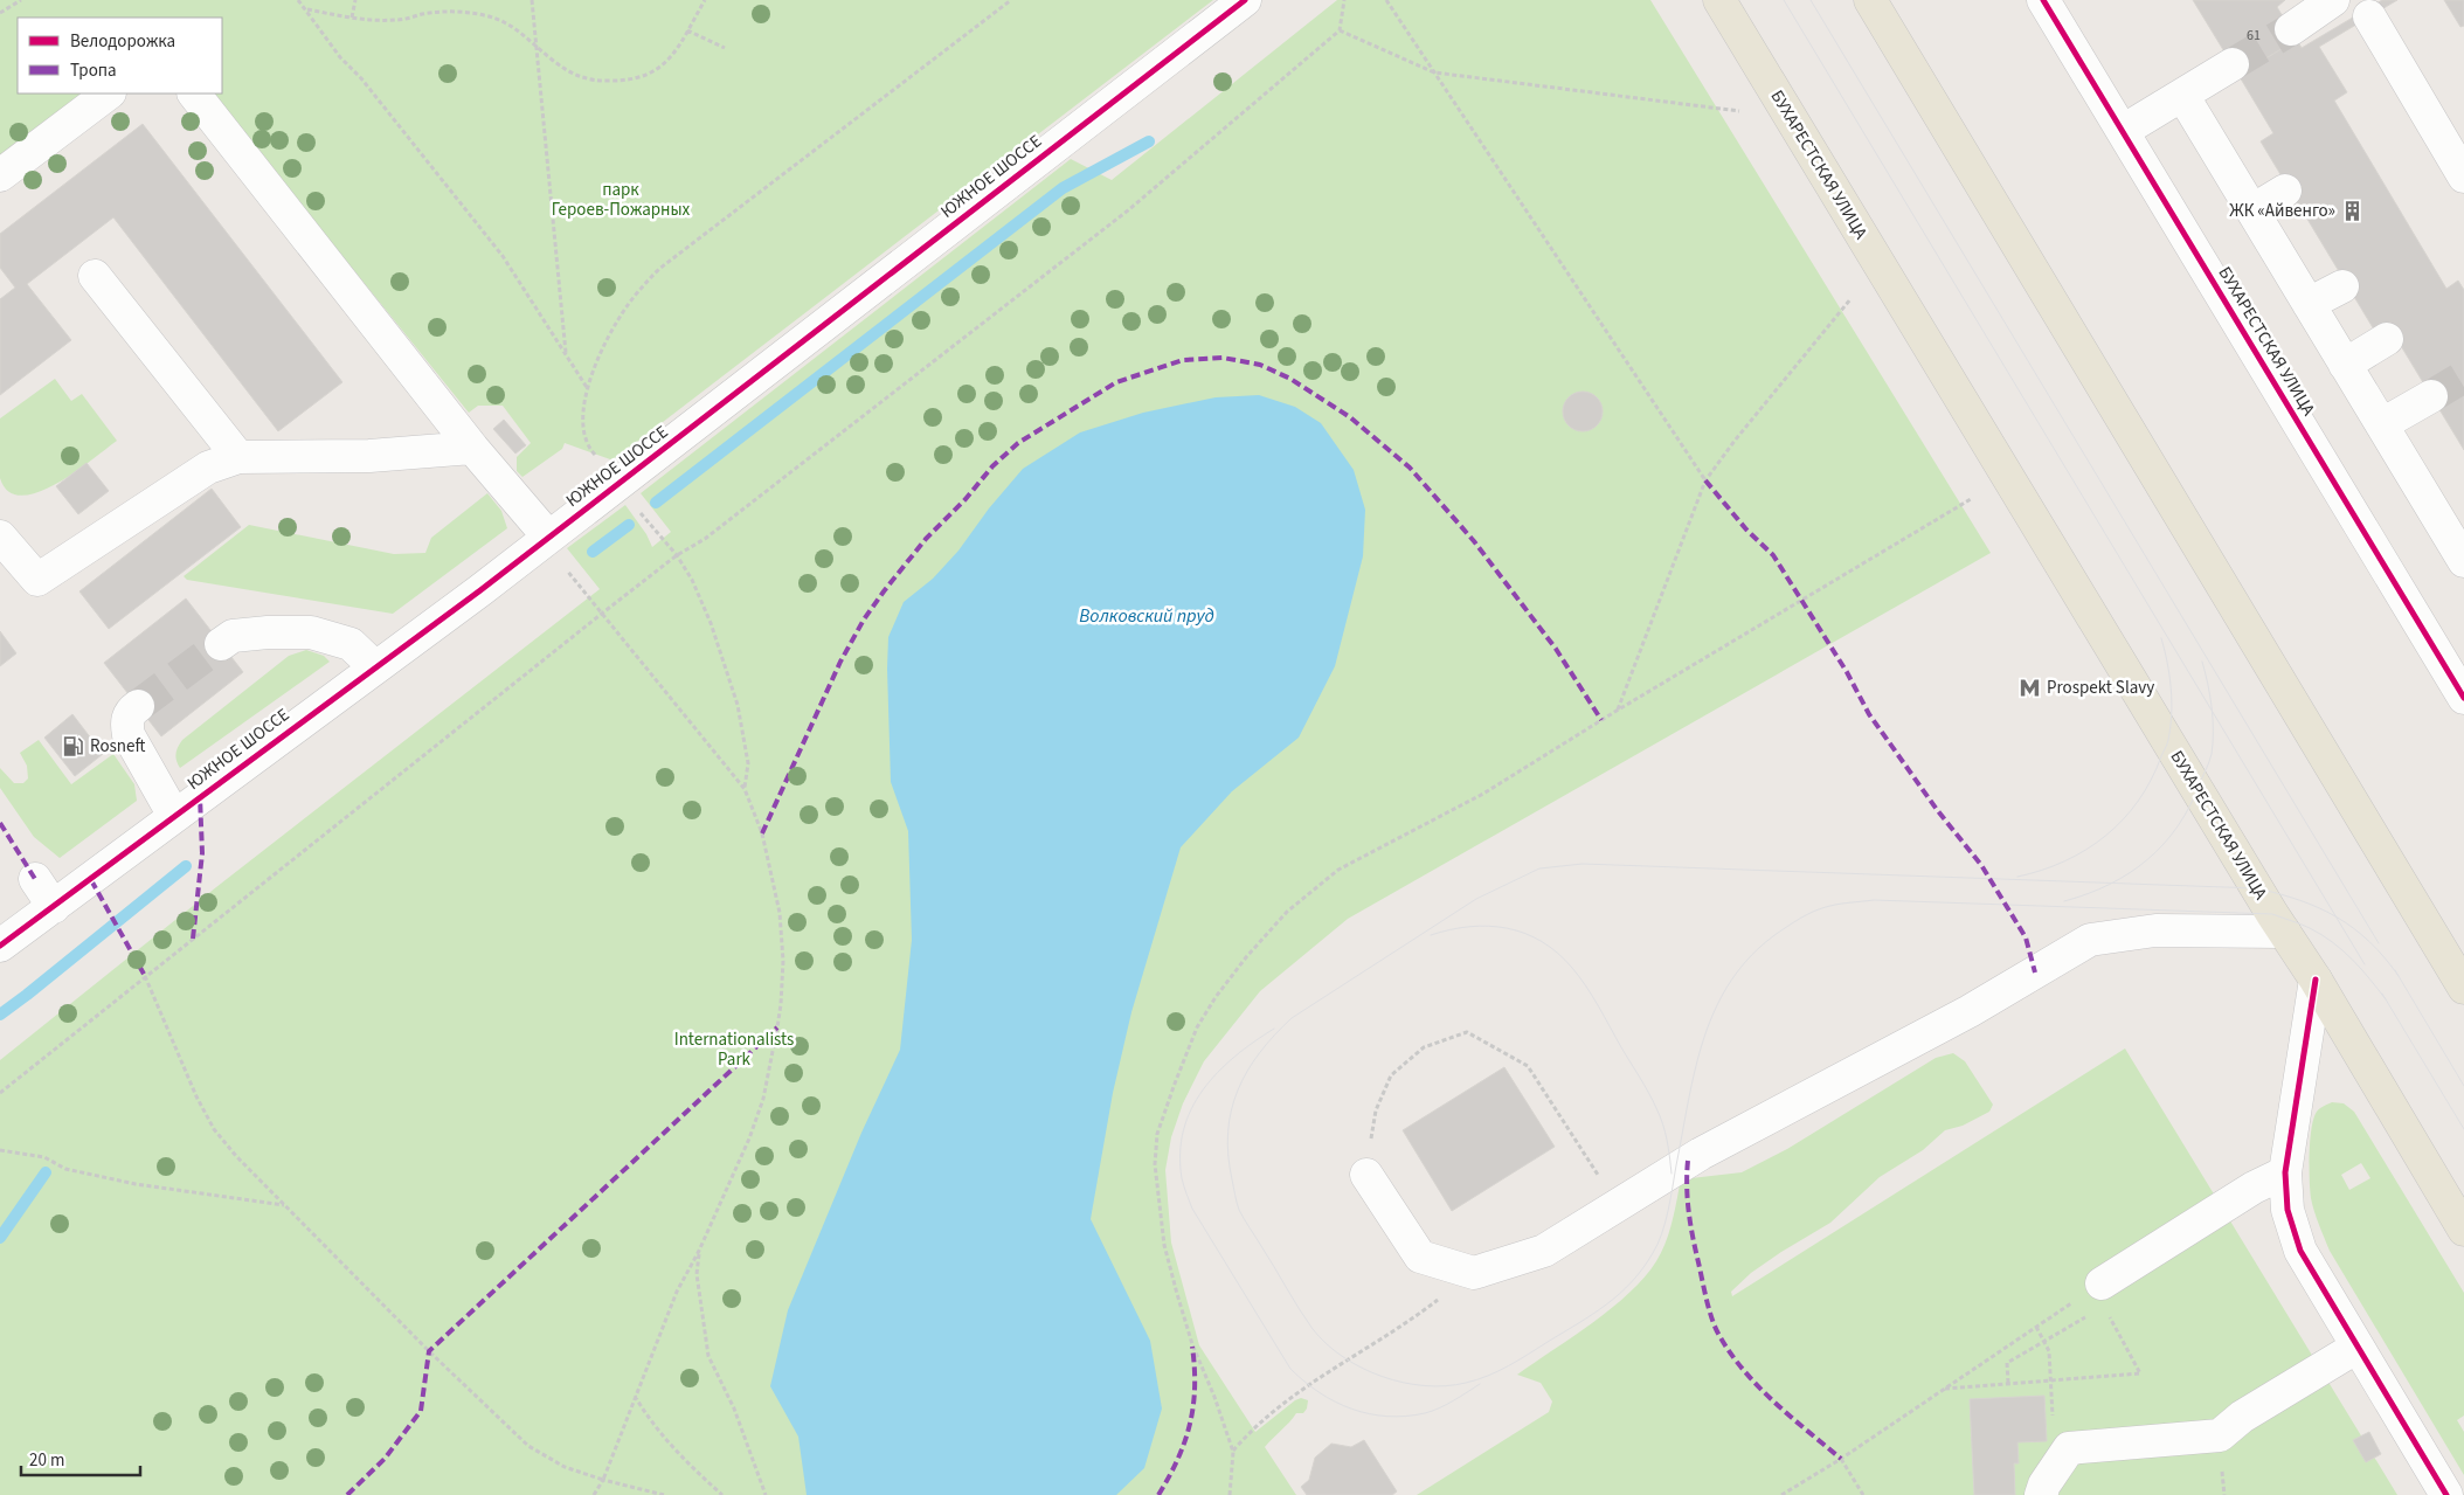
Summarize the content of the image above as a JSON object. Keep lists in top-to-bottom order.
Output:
{
  "streets": {
    "main road": ["БУХАРЕСТСКАЯ УЛИЦА"],
    "street": ["ЮЖНОЕ ШОССЕ"]
  },
  "water": ["Волковский пруд"],
  "parks": ["парк Героев-Пожарных", "Internationalists Park"],
  "places": {
    "building": ["ЖК «Айвенго»"],
    "metro station": ["Prospekt Slavy"],
    "fuel station": ["Rosneft"]
  },
  "house_numbers": ["61"],
  "legend": ["Велодорожка", "Тропа"],
  "scale_bar": "20 m"
}
